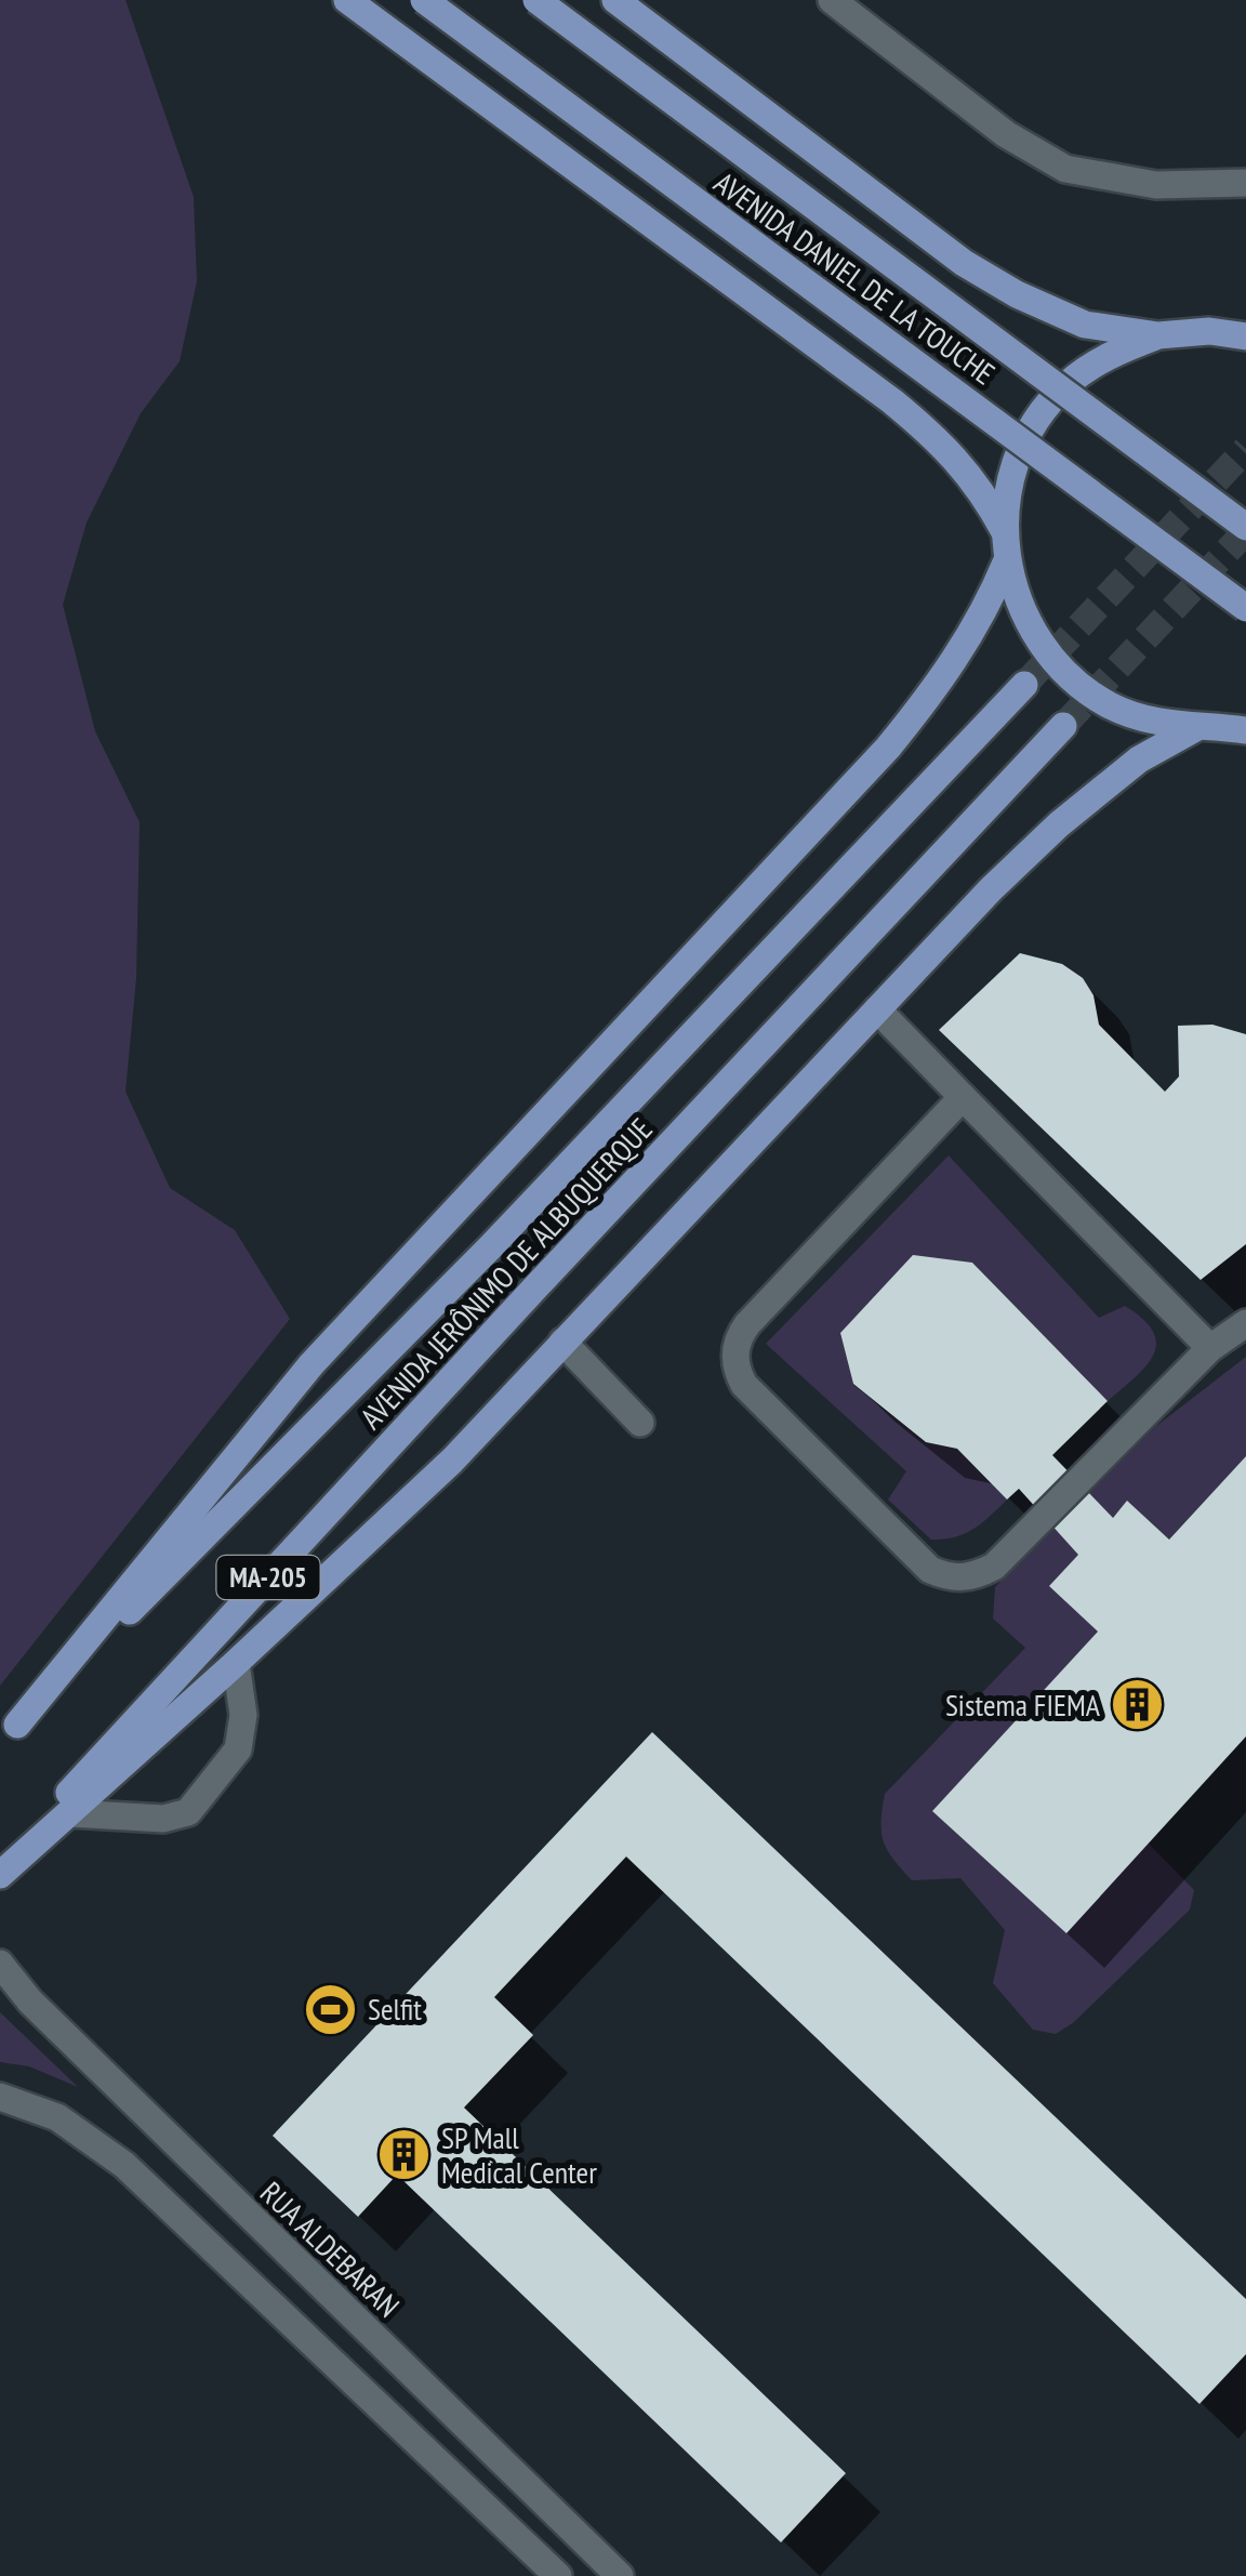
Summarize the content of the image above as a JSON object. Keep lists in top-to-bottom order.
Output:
{
  "streets": {
    "main road": ["AVENIDA DANIEL DE LA TOUCHE", "AVENIDA JERÔNIMO DE ALBUQUERQUE", "MA-205"],
    "street": ["RUA ALDEBARAN"]
  },
  "places": {
    "building": ["Sistema FIEMA", "SP Mall Medical Center"],
    "sports": ["Selfit"]
  }
}
